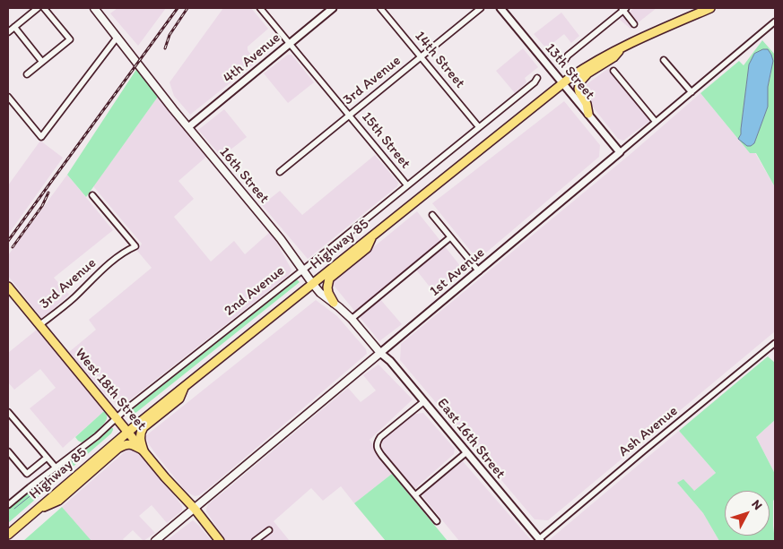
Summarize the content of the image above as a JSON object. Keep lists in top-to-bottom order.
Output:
{
  "streets": {
    "main road": [
      "16th Street",
      "Highway 85",
      "1st Avenue",
      "West 18th Street"
    ],
    "street": [
      "4th Avenue",
      "14th Street",
      "13th Street",
      "3rd Avenue",
      "15th Street",
      "2nd Avenue",
      "Ash Avenue",
      "East 16th Street"
    ]
  },
  "crossings": [
    ["4th Avenue", "15th Street"],
    ["4th Avenue", "16th Street"],
    ["14th Street", "3rd Avenue"],
    ["14th Street", "2nd Avenue"],
    ["13th Street", "Highway 85"],
    ["13th Street", "1st Avenue"],
    ["3rd Avenue", "15th Street"],
    ["3rd Avenue", "West 18th Street"],
    ["15th Street", "2nd Avenue"],
    ["16th Street", "Highway 85"],
    ["16th Street", "1st Avenue"],
    ["16th Street", "2nd Avenue"],
    ["16th Street", "East 16th Street"],
    ["Highway 85", "West 18th Street"],
    ["1st Avenue", "West 18th Street"],
    ["1st Avenue", "East 16th Street"],
    ["2nd Avenue", "West 18th Street"],
    ["Ash Avenue", "East 16th Street"]
  ],
  "north": "top right"
}
